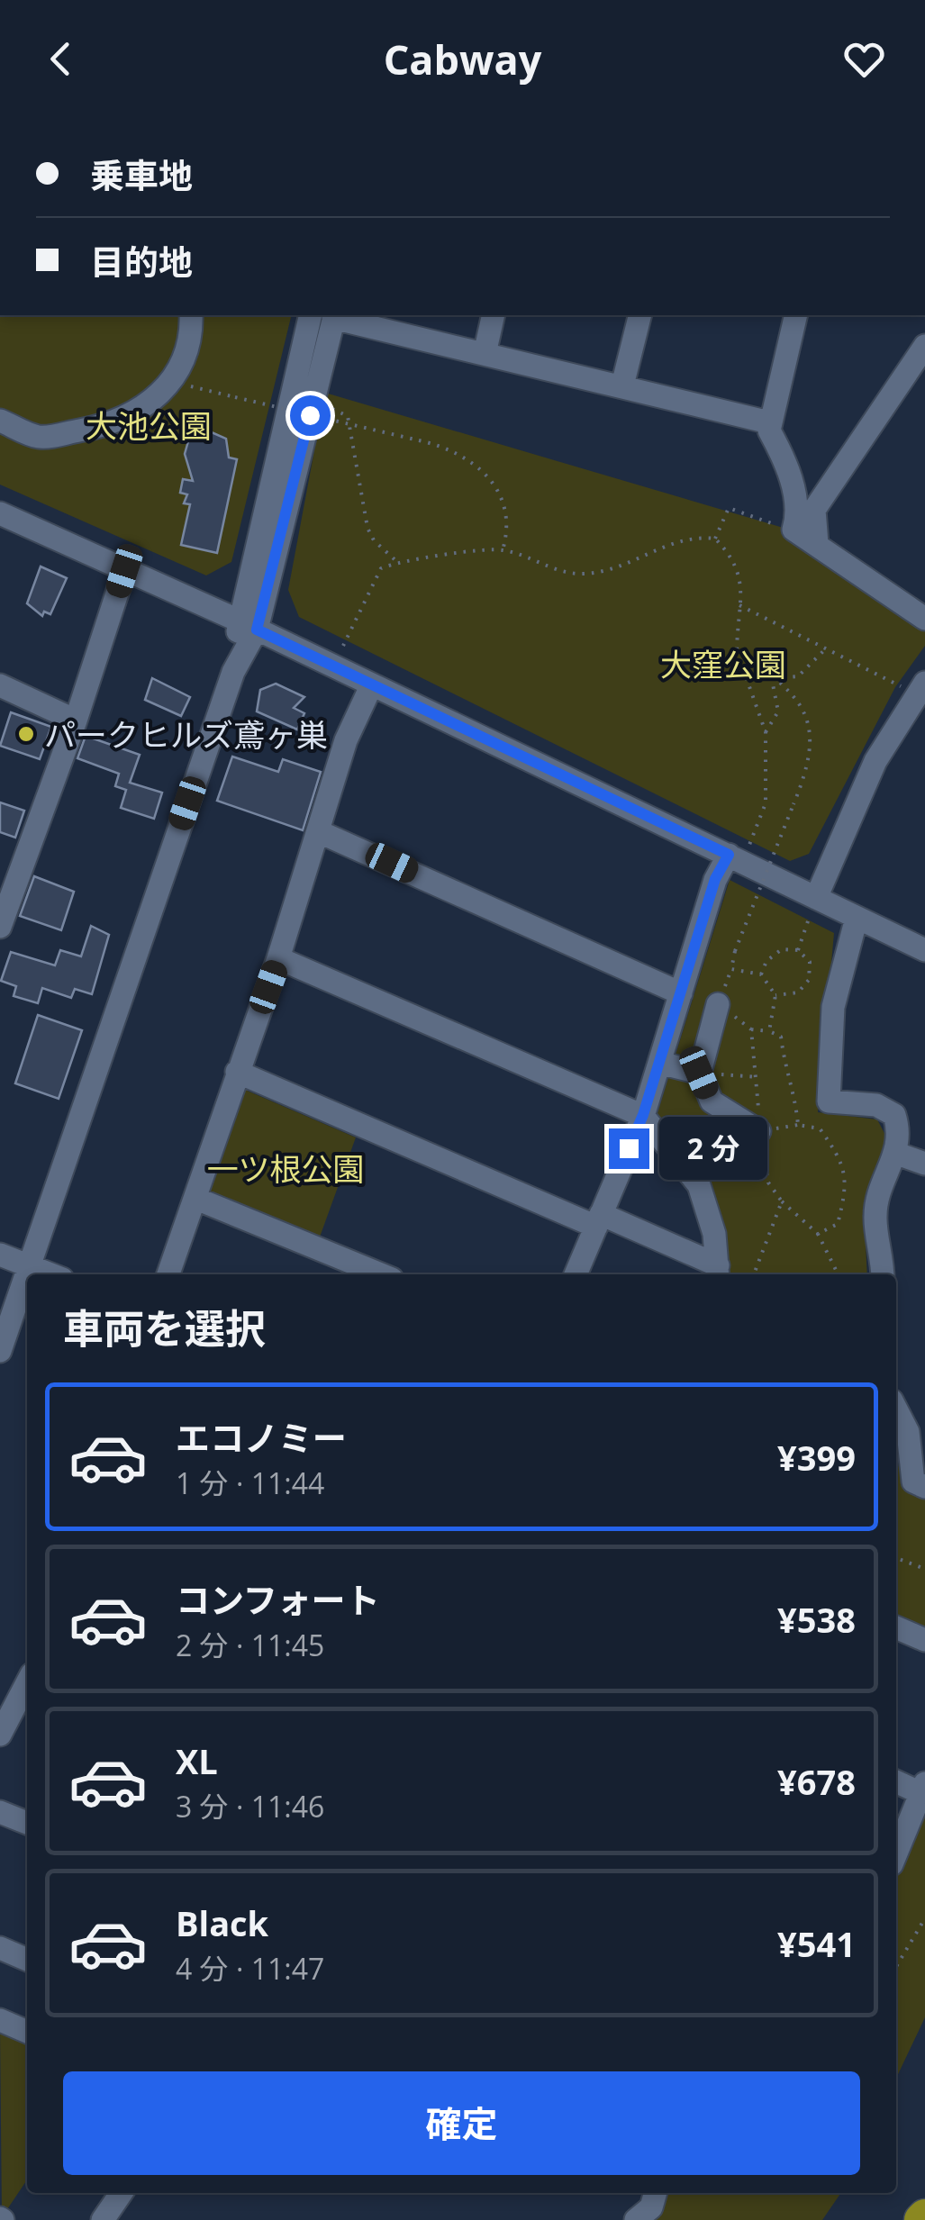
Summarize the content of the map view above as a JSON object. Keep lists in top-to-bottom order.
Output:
{
  "parks": ["大池公園", "大窪公園", "一ツ根公園"],
  "places": ["パークヒルズ鳶ヶ巣"],
  "page": {
    "header": "Cabway",
    "banner": ["乗車地", "目的地"],
    "bubble": "2 分",
    "heading": "車両を選択",
    "list": [
      {
        "name": "エコノミー",
        "note": "1 分 · 11:44",
        "value": "¥399"
      },
      {
        "name": "コンフォート",
        "note": "2 分 · 11:45",
        "value": "¥538"
      },
      {
        "name": "XL",
        "note": "3 分 · 11:46",
        "value": "¥678"
      },
      {
        "name": "Black",
        "note": "4 分 · 11:47",
        "value": "¥541"
      }
    ],
    "buttons": "確定"
  }
}
